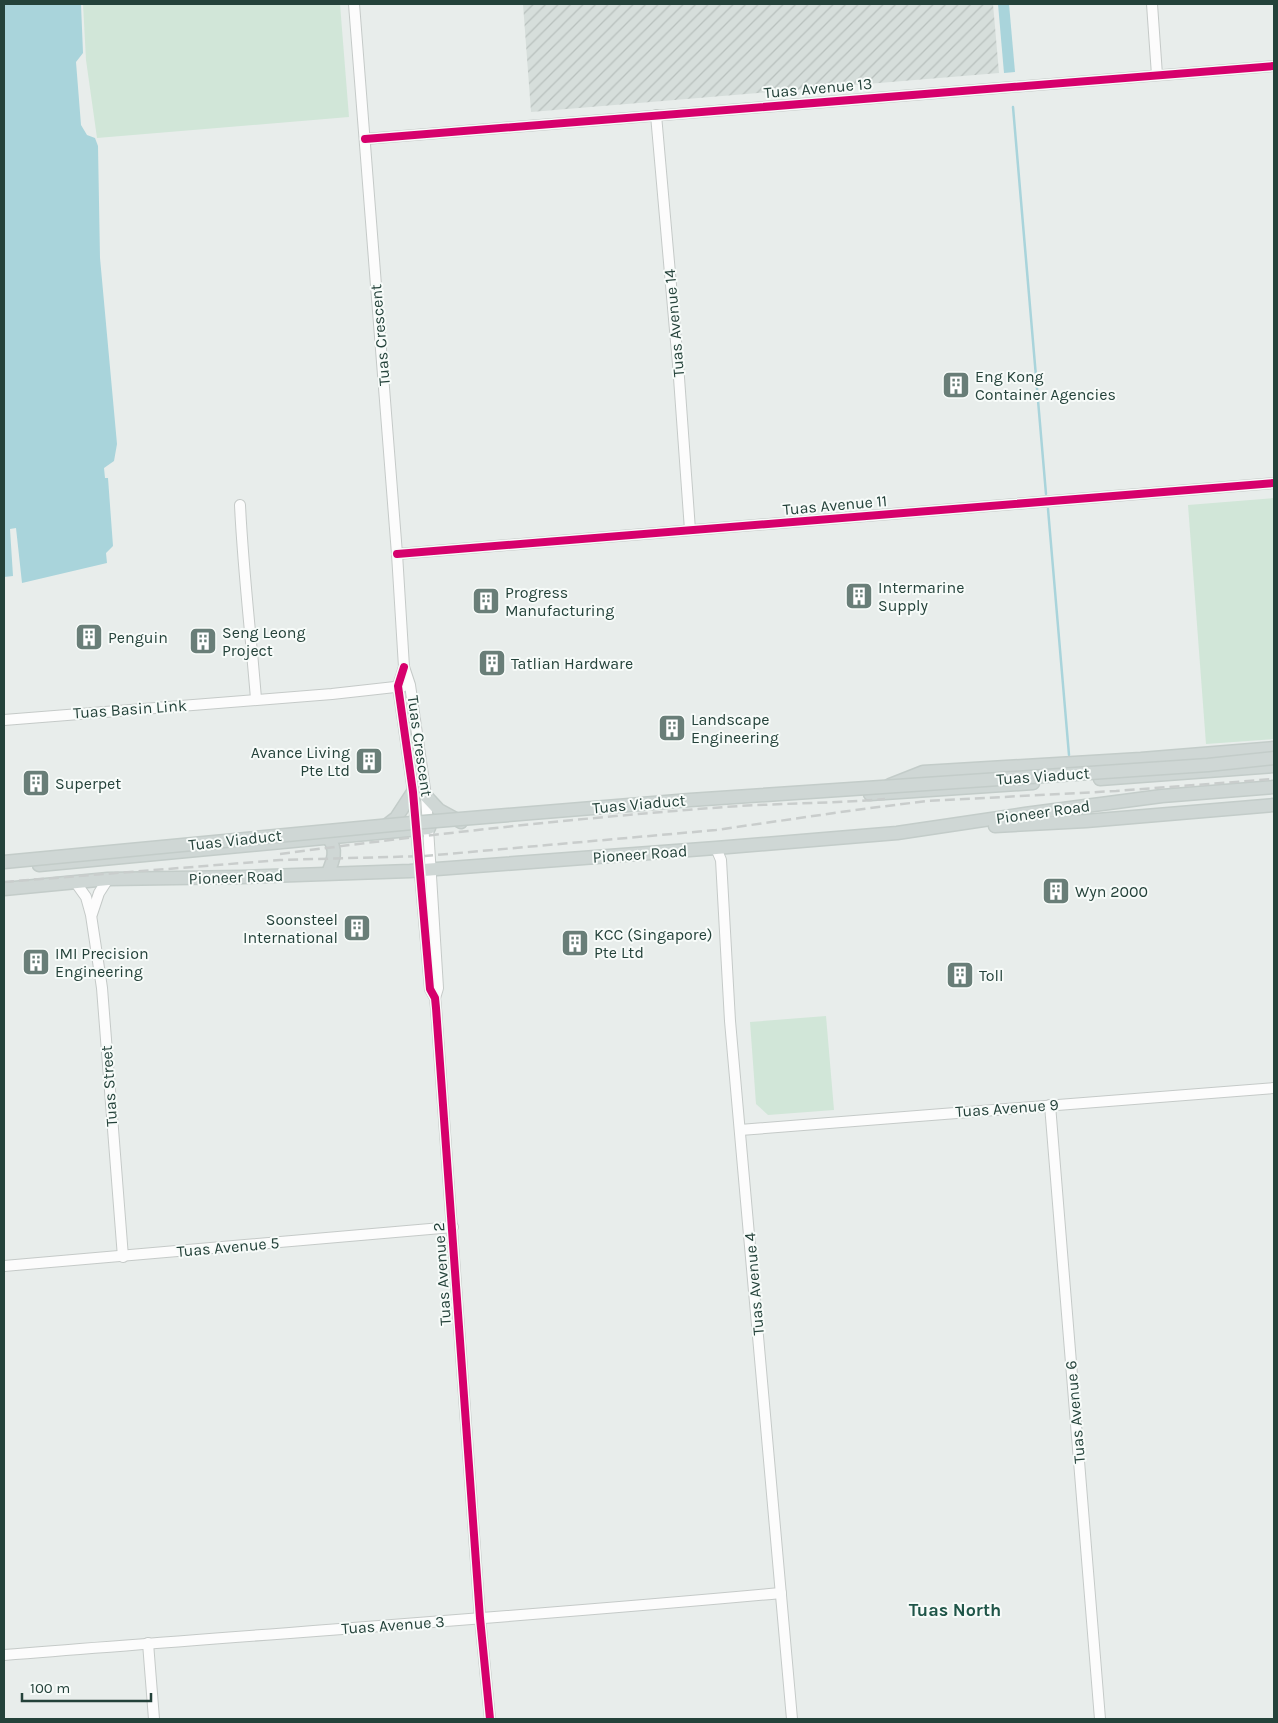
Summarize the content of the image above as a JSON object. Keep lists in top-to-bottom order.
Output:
{
  "streets": {
    "main road": ["Tuas Viaduct", "Pioneer Road"],
    "street": [
      "Tuas Avenue 13",
      "Tuas Avenue 14",
      "Tuas Crescent",
      "Tuas Avenue 11",
      "Tuas Basin Link",
      "Tuas Street",
      "Tuas Avenue 9",
      "Tuas Avenue 5",
      "Tuas Avenue 2",
      "Tuas Avenue 4",
      "Tuas Avenue 6",
      "Tuas Avenue 3"
    ]
  },
  "crossings": [
    ["Tuas Avenue 13", "Tuas Avenue 14"],
    ["Tuas Avenue 13", "Tuas Crescent"],
    ["Tuas Avenue 14", "Tuas Avenue 11"],
    ["Tuas Crescent", "Tuas Avenue 11"],
    ["Tuas Crescent", "Tuas Basin Link"],
    ["Tuas Crescent", "Pioneer Road"],
    ["Tuas Crescent", "Tuas Avenue 2"],
    ["Pioneer Road", "Tuas Street"],
    ["Pioneer Road", "Tuas Avenue 2"],
    ["Pioneer Road", "Tuas Avenue 4"],
    ["Tuas Street", "Tuas Avenue 5"],
    ["Tuas Avenue 9", "Tuas Avenue 4"],
    ["Tuas Avenue 9", "Tuas Avenue 6"],
    ["Tuas Avenue 5", "Tuas Avenue 2"],
    ["Tuas Avenue 2", "Tuas Avenue 3"],
    ["Tuas Avenue 4", "Tuas Avenue 3"]
  ],
  "districts": ["Tuas North"],
  "places": {
    "building": [
      "Eng Kong Container Agencies",
      "Intermarine Supply",
      "Progress Manufacturing",
      "Penguin",
      "Seng Leong Project",
      "Tatlian Hardware",
      "Landscape Engineering",
      "Avance Living Pte Ltd",
      "Superpet",
      "Wyn 2000",
      "Soonsteel International",
      "KCC (Singapore) Pte Ltd",
      "IMI Precision Engineering",
      "Toll"
    ]
  },
  "scale_bar": "100 m"
}
